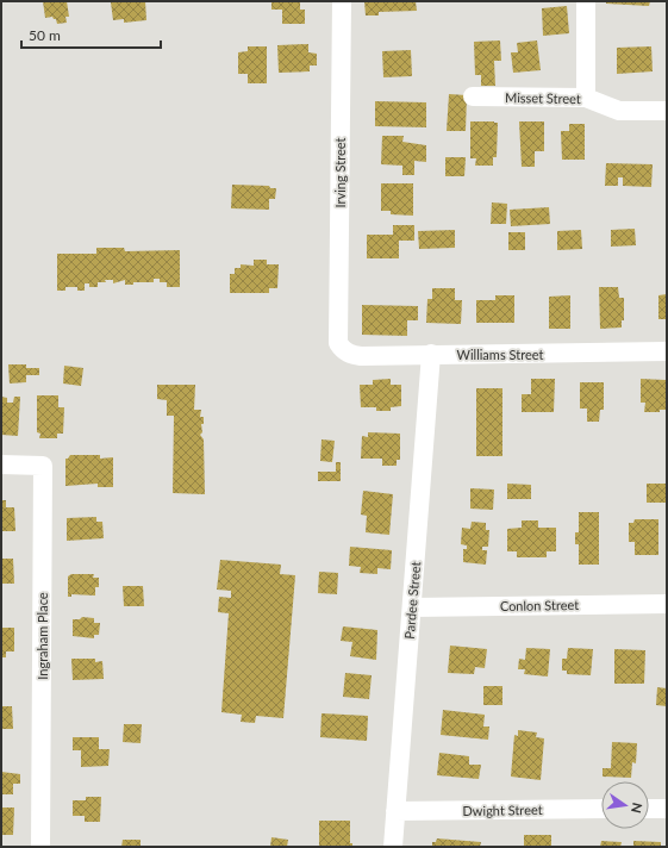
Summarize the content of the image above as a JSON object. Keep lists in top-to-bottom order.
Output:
{
  "streets": {
    "street": [
      "Misset Street",
      "Irving Street",
      "Williams Street",
      "Pardee Street",
      "Conlon Street",
      "Ingraham Place",
      "Dwight Street"
    ]
  },
  "crossings": [
    ["Irving Street", "Williams Street"],
    ["Williams Street", "Pardee Street"],
    ["Pardee Street", "Conlon Street"],
    ["Pardee Street", "Dwight Street"]
  ],
  "scale_bar": "50 m",
  "north": "right"
}
